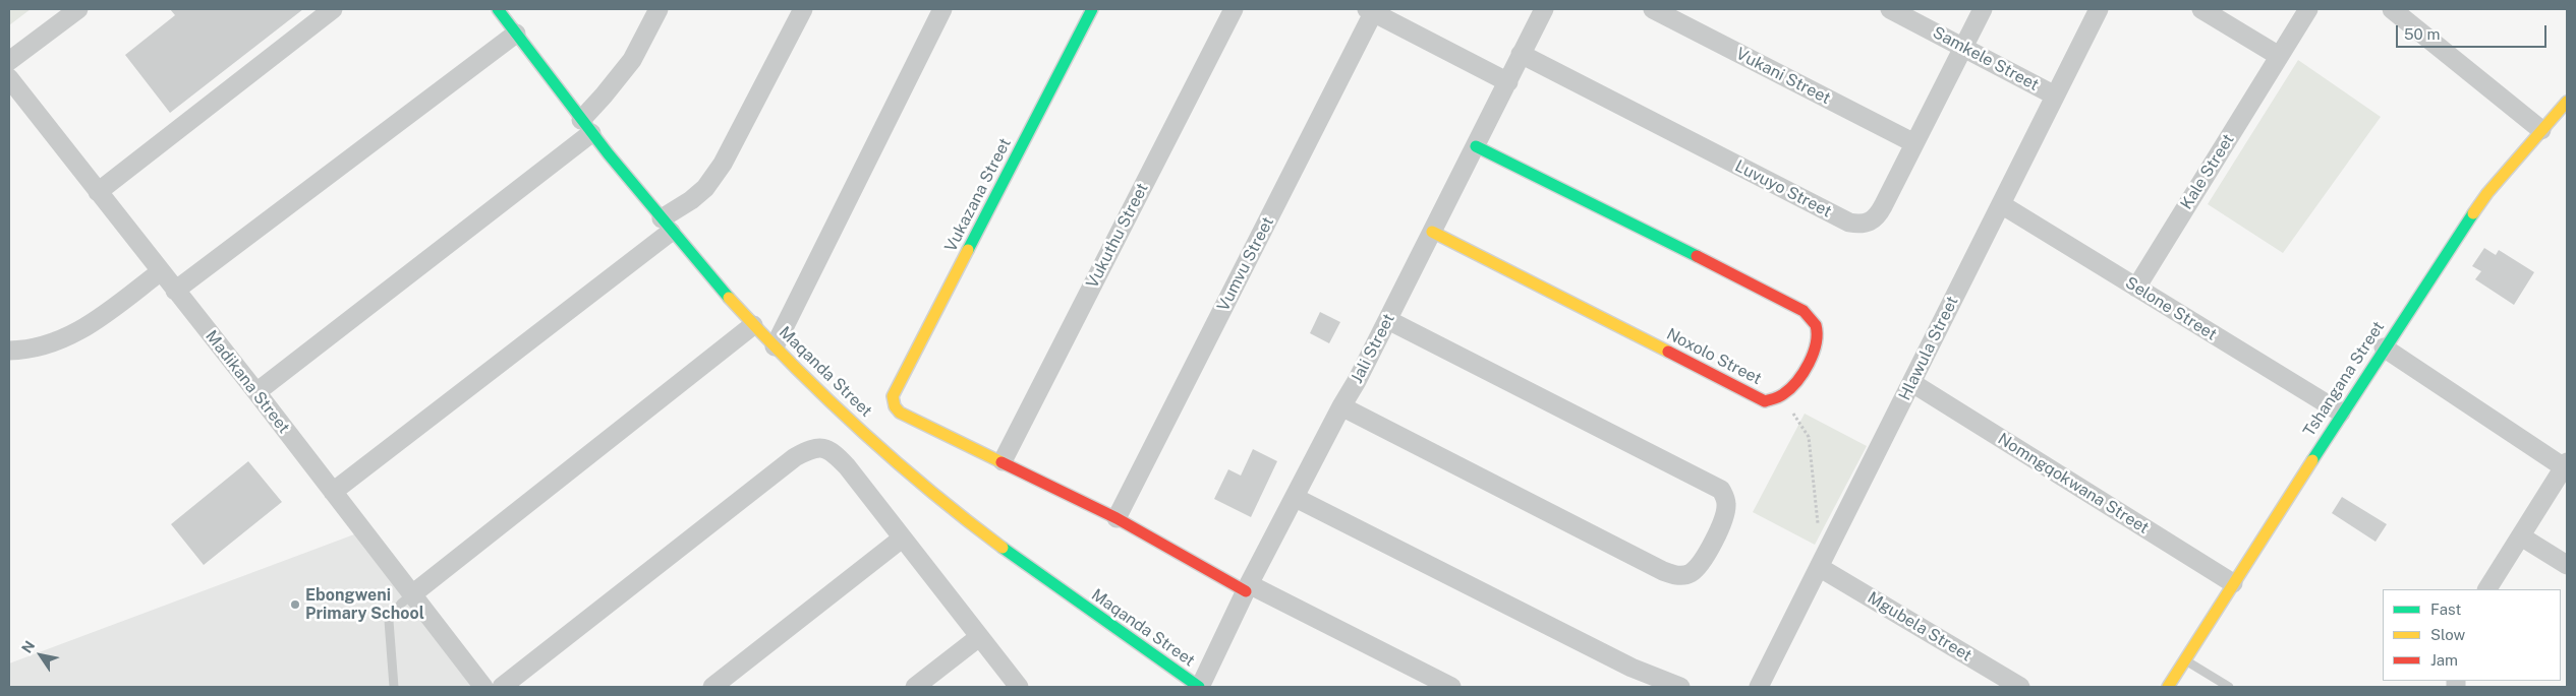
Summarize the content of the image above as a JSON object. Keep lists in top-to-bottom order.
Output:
{
  "streets": {
    "street": [
      "Samkele Street",
      "Vukani Street",
      "Kale Street",
      "Luvuyo Street",
      "Vukazana Street",
      "Vukuthu Street",
      "Vumvu Street",
      "Selone Street",
      "Jali Street",
      "Hlawula Street",
      "Noxolo Street",
      "Maqanda Street",
      "Tshangana Street",
      "Madikana Street",
      "Nomngqokwana Street",
      "Mgubela Street"
    ]
  },
  "crossings": [
    ["Samkele Street", "Luvuyo Street"],
    ["Samkele Street", "Hlawula Street"],
    ["Vukani Street", "Luvuyo Street"],
    ["Kale Street", "Selone Street"],
    ["Luvuyo Street", "Jali Street"],
    ["Vukazana Street", "Vukuthu Street"],
    ["Selone Street", "Hlawula Street"],
    ["Selone Street", "Tshangana Street"],
    ["Jali Street", "Noxolo Street"],
    ["Jali Street", "Maqanda Street"],
    ["Hlawula Street", "Nomngqokwana Street"],
    ["Hlawula Street", "Mgubela Street"],
    ["Tshangana Street", "Nomngqokwana Street"]
  ],
  "places": ["Ebongweni Primary School"],
  "legend": ["Fast", "Slow", "Jam"],
  "scale_bar": "50 m",
  "north": "top left"
}
